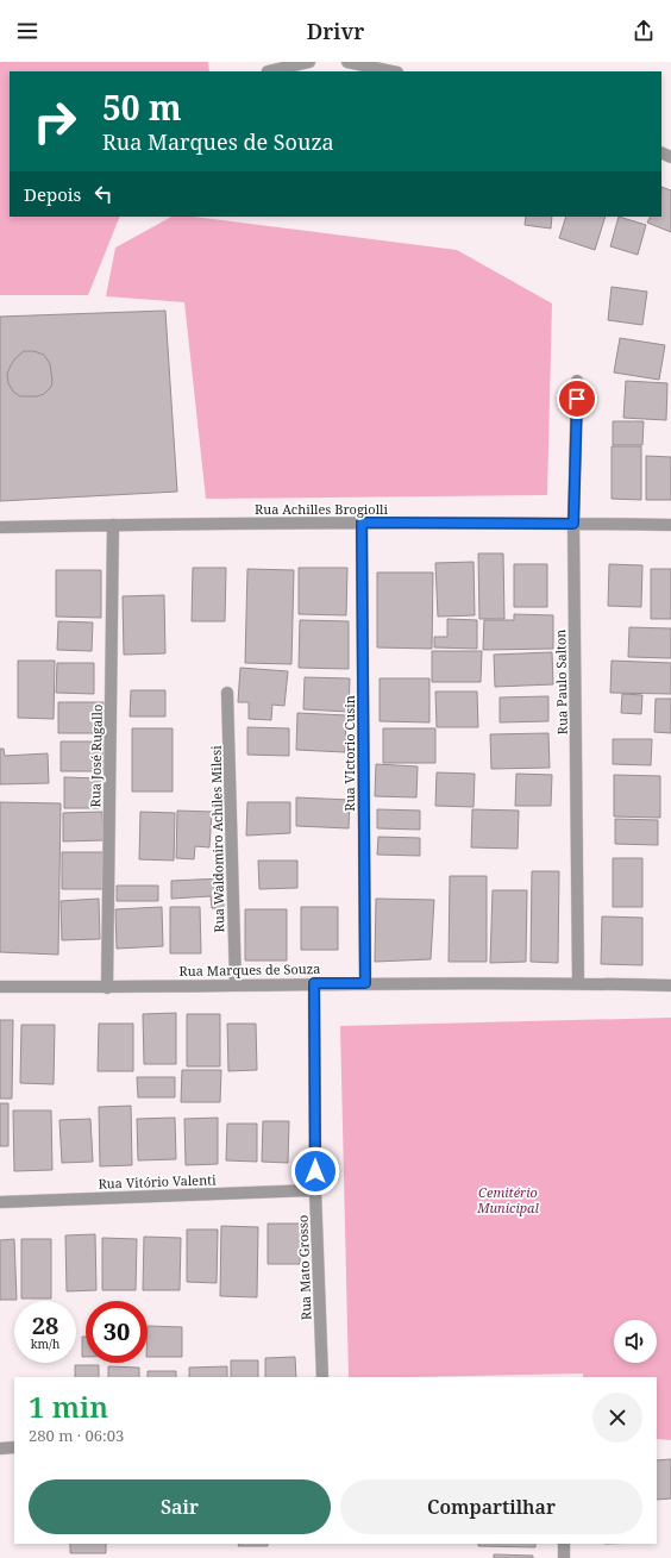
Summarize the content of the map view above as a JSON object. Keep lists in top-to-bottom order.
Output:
{
  "streets": {
    "street": [
      "Rua Achilles Brogiolli",
      "Rua Paulo Salton",
      "Rua VIctorio Cusin",
      "Rua José Rugallo",
      "Rua Waldomiro Achiles Milesi",
      "Rua Marques de Souza",
      "Rua Vitório Valenti",
      "Rua Mato Grosso"
    ]
  },
  "crossings": [
    ["Rua Achilles Brogiolli", "Rua Paulo Salton"],
    ["Rua Achilles Brogiolli", "Rua VIctorio Cusin"],
    ["Rua Achilles Brogiolli", "Rua José Rugallo"],
    ["Rua Paulo Salton", "Rua Marques de Souza"],
    ["Rua VIctorio Cusin", "Rua Marques de Souza"],
    ["Rua José Rugallo", "Rua Marques de Souza"],
    ["Rua Waldomiro Achiles Milesi", "Rua Marques de Souza"],
    ["Rua Marques de Souza", "Rua Mato Grosso"],
    ["Rua Vitório Valenti", "Rua Mato Grosso"]
  ],
  "parks": ["Cemitério Municipal"],
  "page": {
    "header": "Drivr",
    "turn": ["50 m", "Rua Marques de Souza"],
    "then": "Depois",
    "speed": "28 km/h",
    "limit": "30",
    "heading": ["1 min", "280 m · 06:03"],
    "buttons": ["Sair", "Compartilhar"]
  }
}
